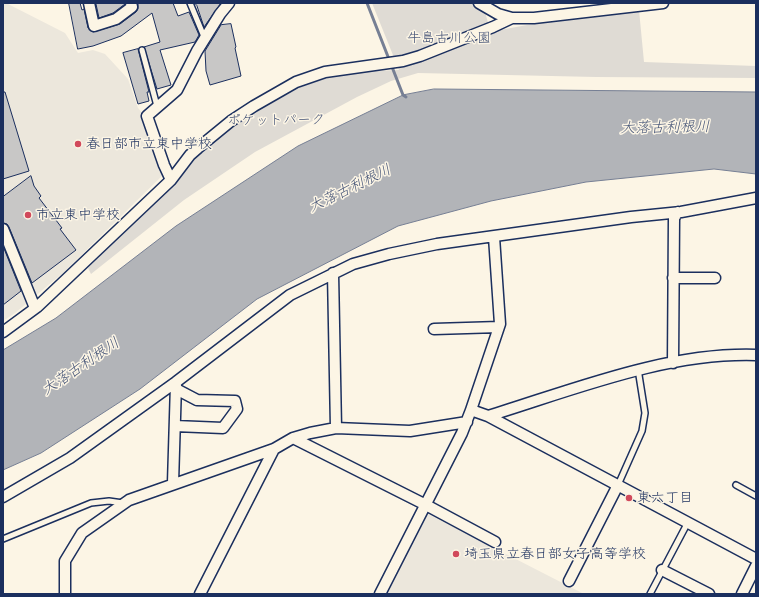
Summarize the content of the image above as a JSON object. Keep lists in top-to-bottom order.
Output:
{
  "water": ["大落古利根川"],
  "parks": ["牛島古川公園", "ポケットパーク"],
  "places": [
    "春日部市立東中学校",
    "市立東中学校",
    "東六丁目",
    "埼玉県立春日部女子高等学校"
  ]
}
